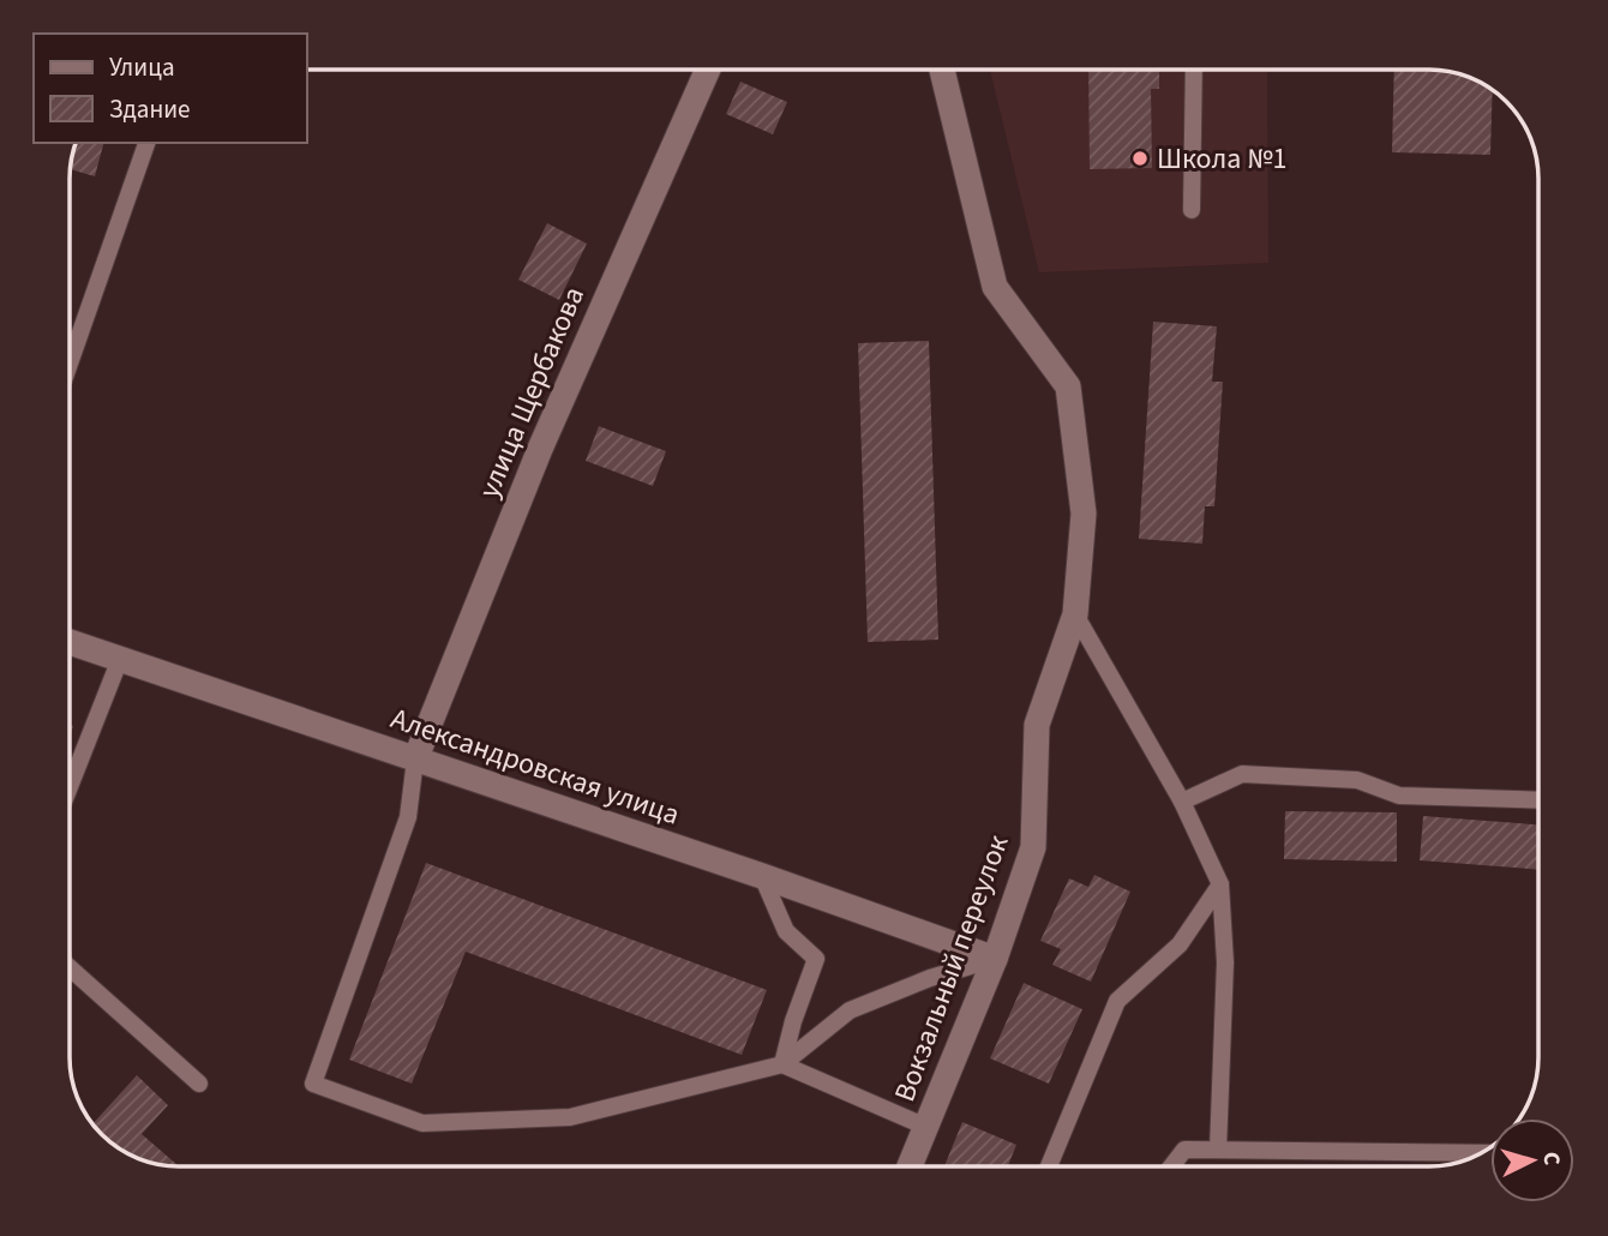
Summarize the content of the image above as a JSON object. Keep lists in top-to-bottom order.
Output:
{
  "streets": {
    "street": ["улица Щербакова", "Александровская улица", "Вокзальный переулок"]
  },
  "crossings": [
    ["улица Щербакова", "Александровская улица"],
    ["Александровская улица", "Вокзальный переулок"]
  ],
  "places": ["Школа №1"],
  "legend": ["Улица", "Здание"],
  "north": "right"
}
